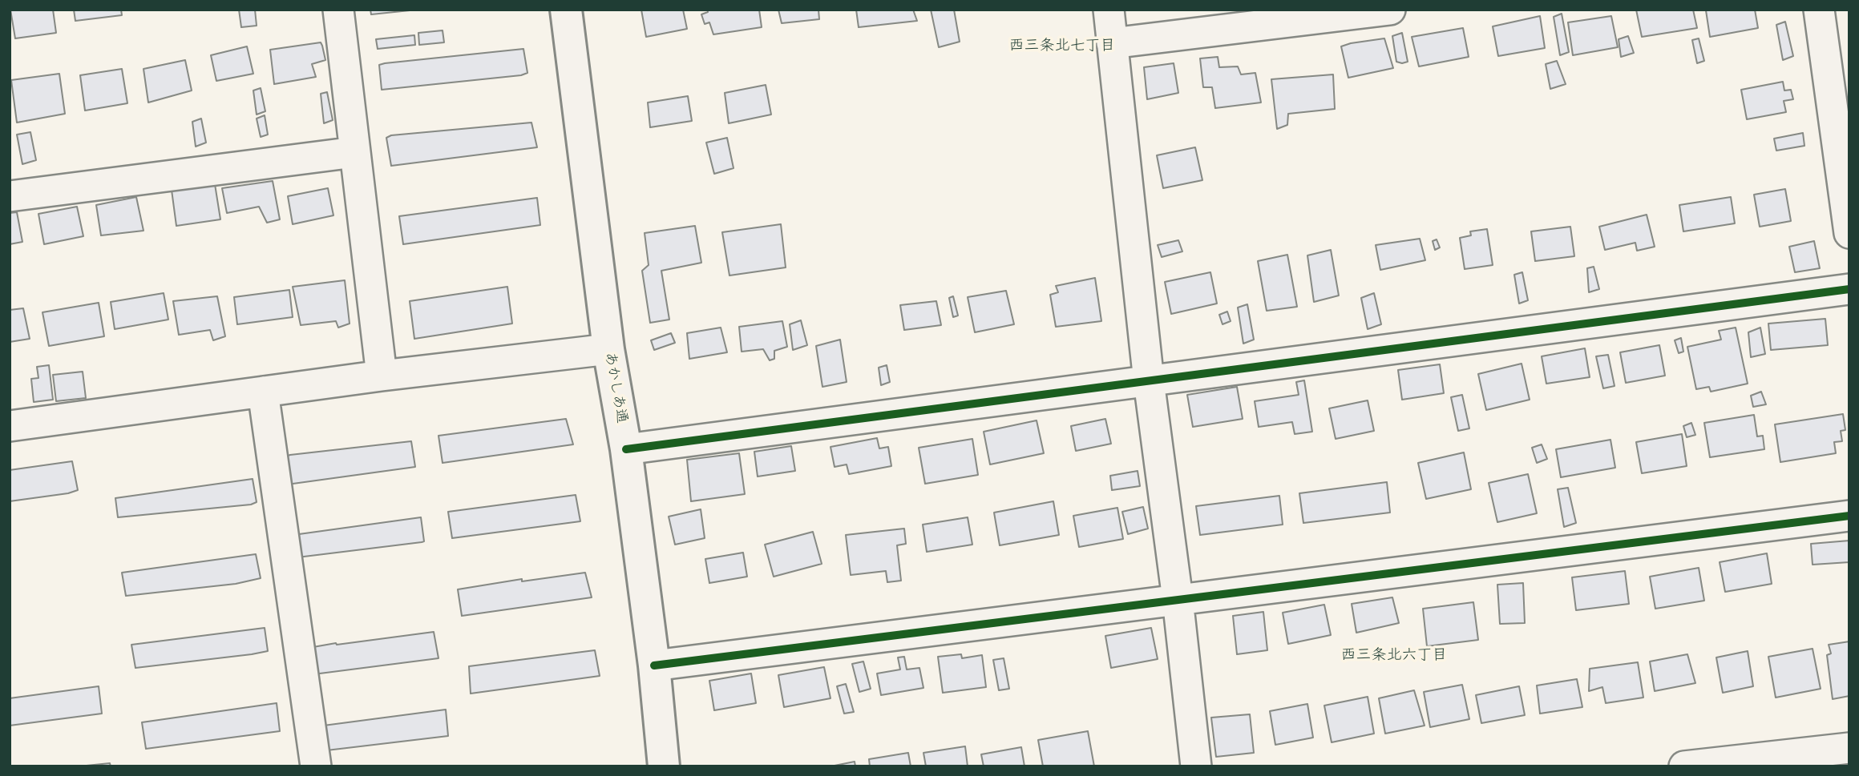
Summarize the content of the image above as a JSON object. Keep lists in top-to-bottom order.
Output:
{
  "streets": {
    "street": ["あかしあ通"]
  },
  "districts": ["西三条北七丁目", "西三条北六丁目"]
}
